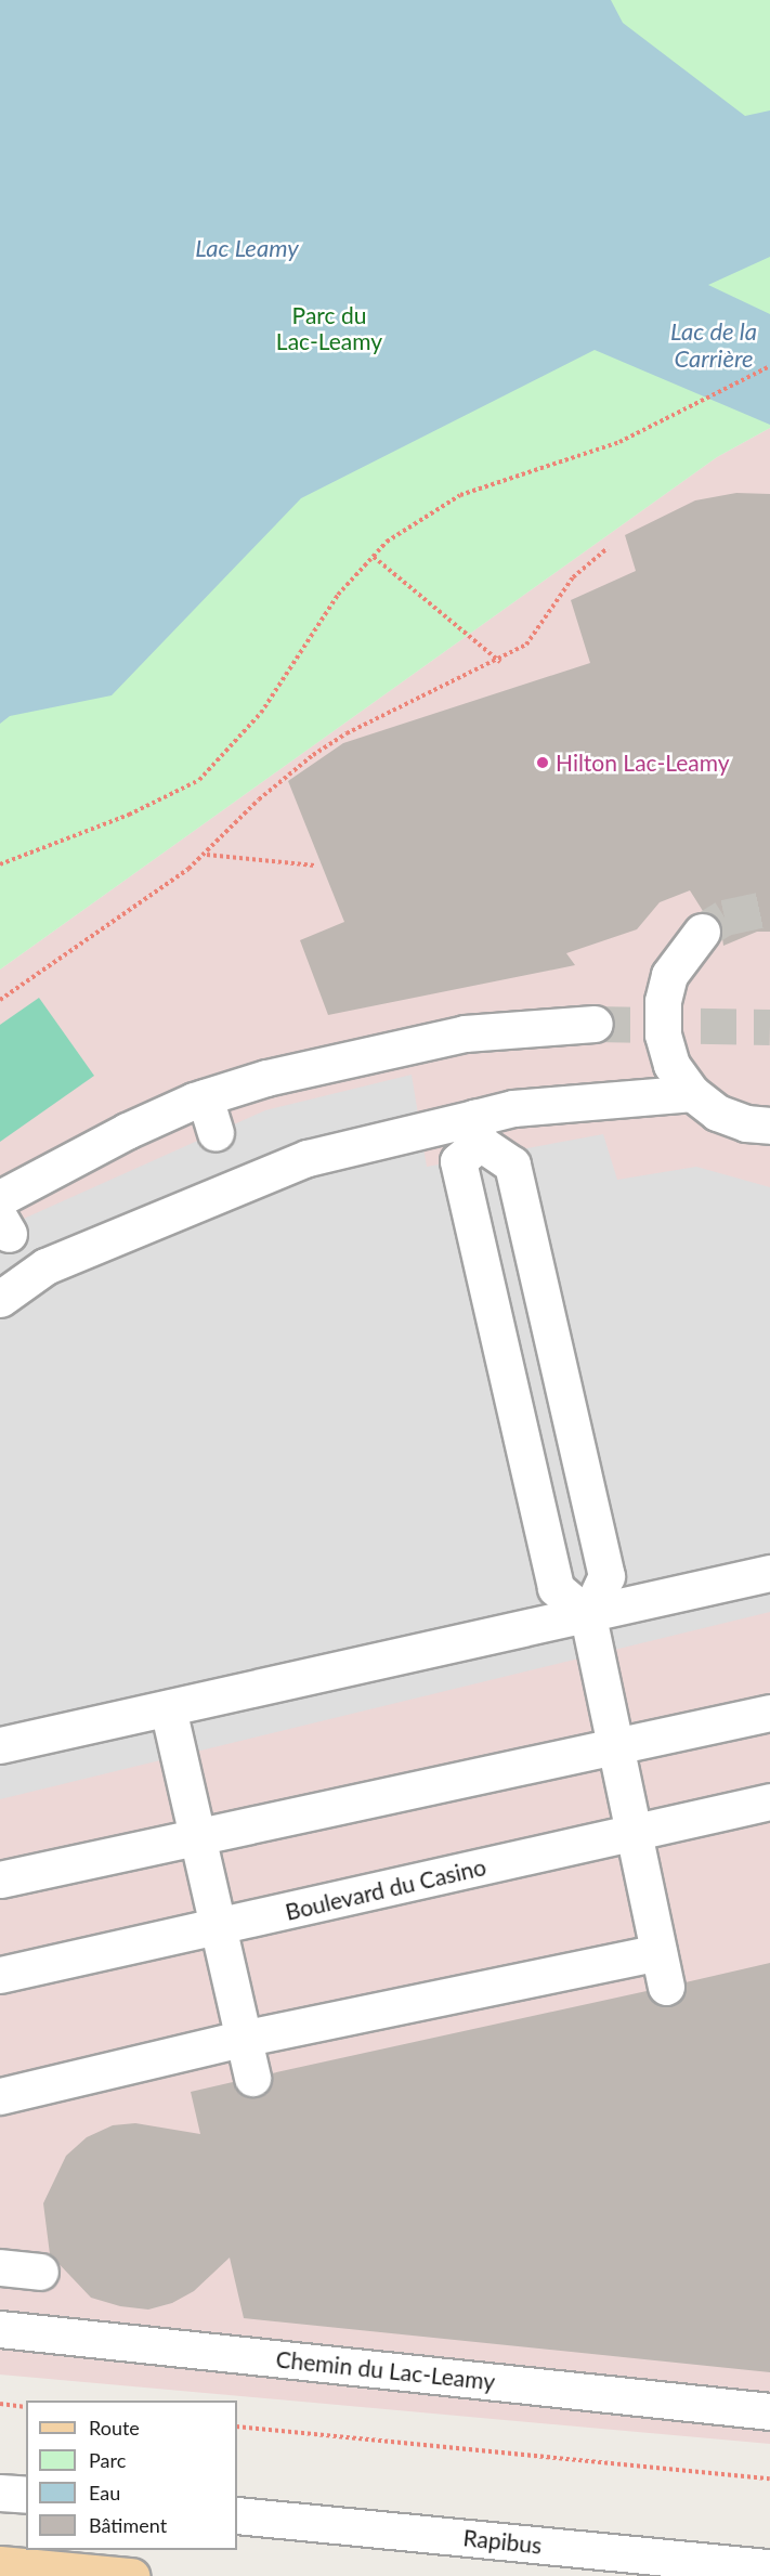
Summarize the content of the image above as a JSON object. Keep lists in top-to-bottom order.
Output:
{
  "streets": {
    "lane": ["Boulevard du Casino", "Chemin du Lac-Leamy", "Rapibus"]
  },
  "water": ["Lac Leamy", "Lac de la Carrière"],
  "parks": ["Parc du Lac-Leamy"],
  "places": ["Hilton Lac-Leamy"],
  "legend": [
    "Route",
    "Parc",
    "Eau",
    "Bâtiment"
  ]
}
